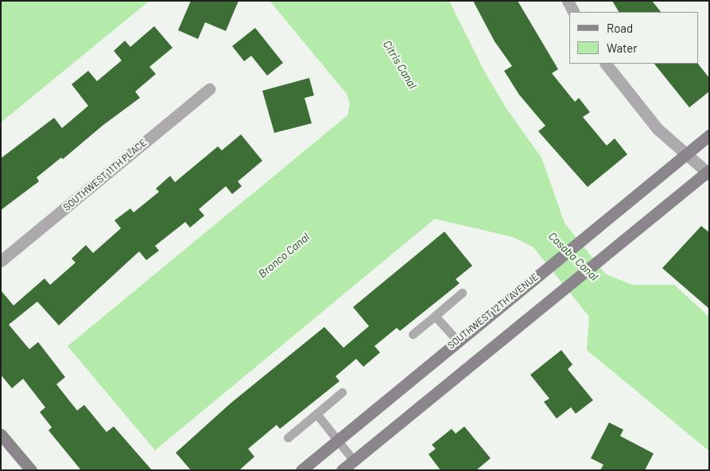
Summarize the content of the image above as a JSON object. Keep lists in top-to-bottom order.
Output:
{
  "streets": {
    "street": ["SOUTHWEST 11TH PLACE", "SOUTHWEST 12TH AVENUE"]
  },
  "water": ["Citris Canal", "Bronco Canal", "Casaba Canal"],
  "legend": ["Road", "Water"]
}
